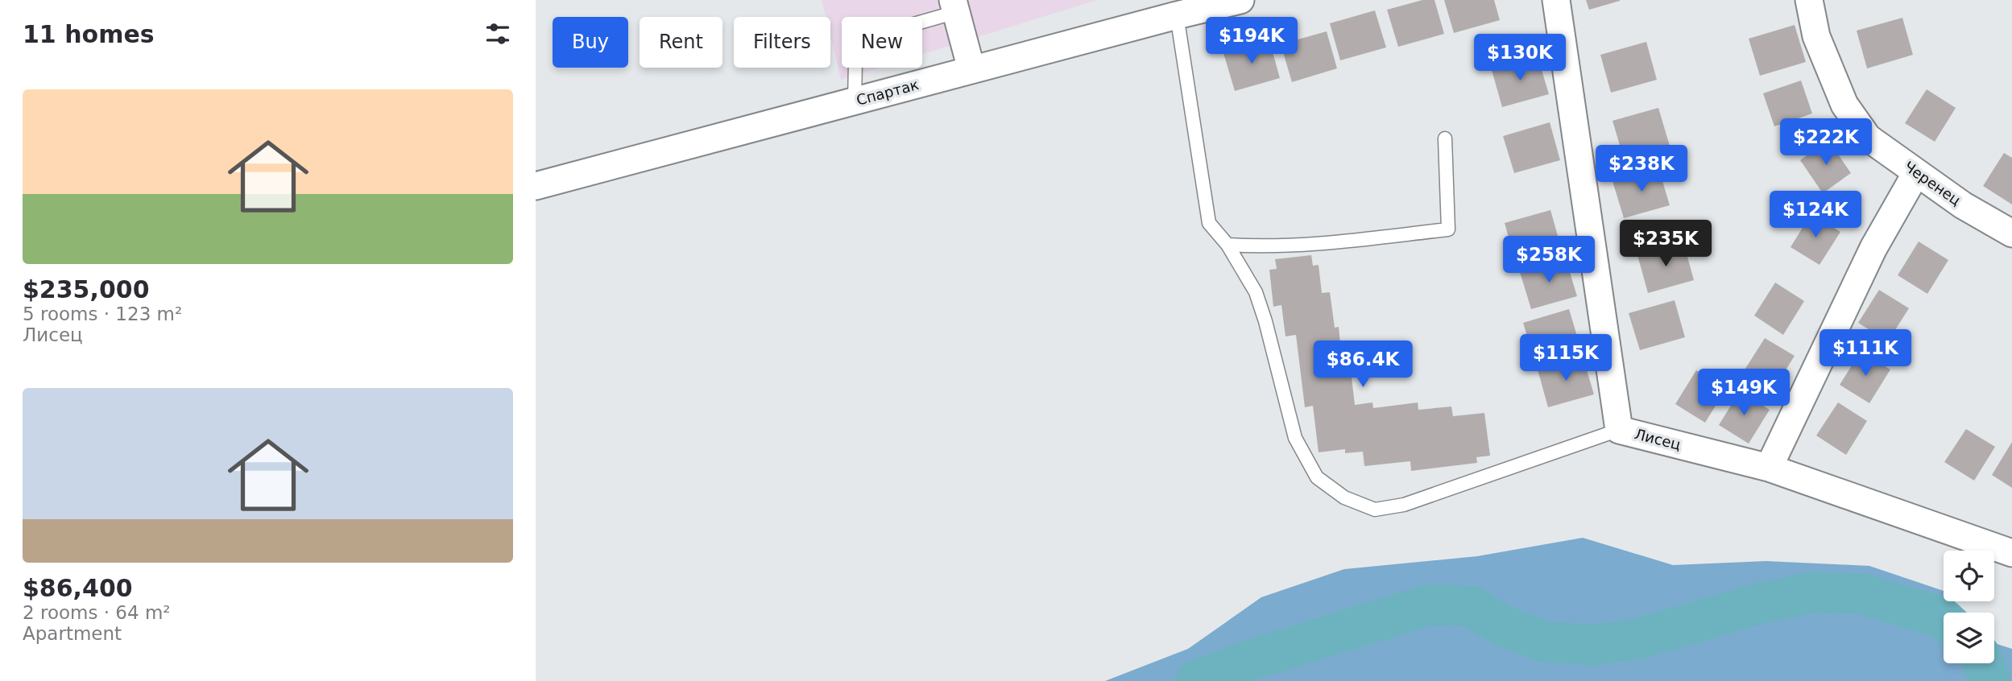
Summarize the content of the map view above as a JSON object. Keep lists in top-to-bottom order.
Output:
{
  "streets": {
    "street": ["Спартак", "Черенец", "Лисец"]
  },
  "page": {
    "heading": "11 homes",
    "price": [
      "$194K",
      "$130K",
      "$222K",
      "$238K",
      "$124K",
      "$235K",
      "$258K",
      "$111K",
      "$115K",
      "$86.4K",
      "$149K"
    ],
    "chip": [
      "Buy",
      "Rent",
      "Filters",
      "New"
    ],
    "list": [
      {
        "name": "$235,000",
        "note": "5 rooms · 123 m² · Лисец"
      },
      {
        "name": "$86,400",
        "note": "2 rooms · 64 m² · Apartment"
      }
    ]
  }
}
